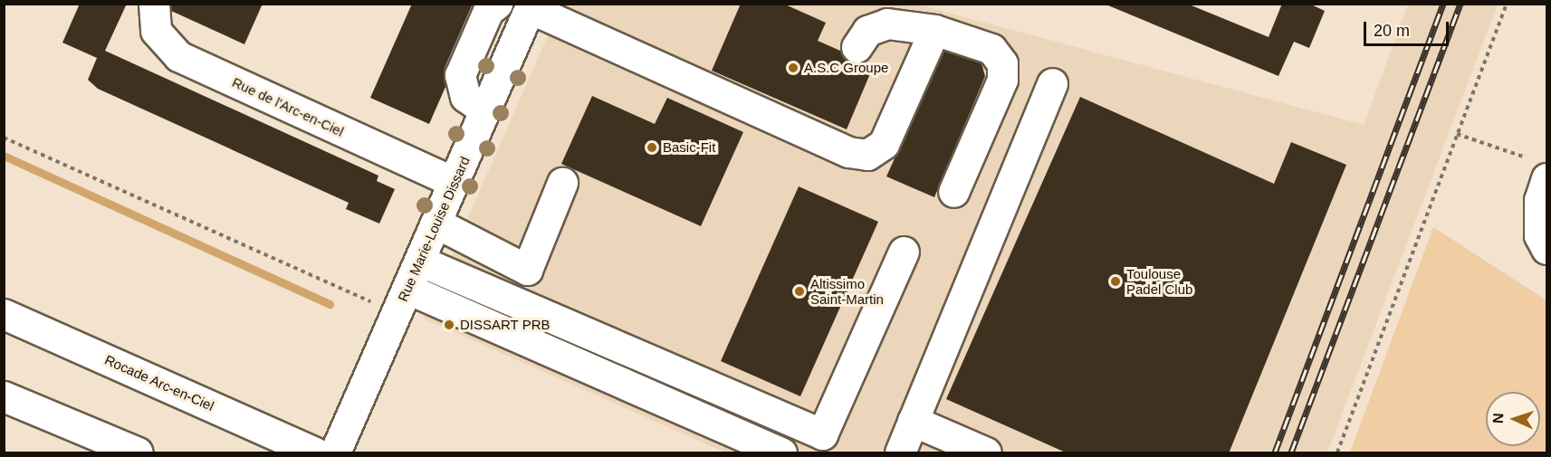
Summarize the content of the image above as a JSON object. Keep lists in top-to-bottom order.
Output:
{
  "streets": {
    "main road": ["Rue de l'Arc-en-Ciel", "Rue Marie-Louise Dissard", "Rocade Arc-en-Ciel"]
  },
  "crossings": [
    ["Rue de l'Arc-en-Ciel", "Rue Marie-Louise Dissard"]
  ],
  "places": [
    "A.S.C Groupe",
    "Basic-Fit",
    "Toulouse Padel Club",
    "Altissimo Saint-Martin",
    "DISSART PRB"
  ],
  "scale_bar": "20 m",
  "north": "left"
}
